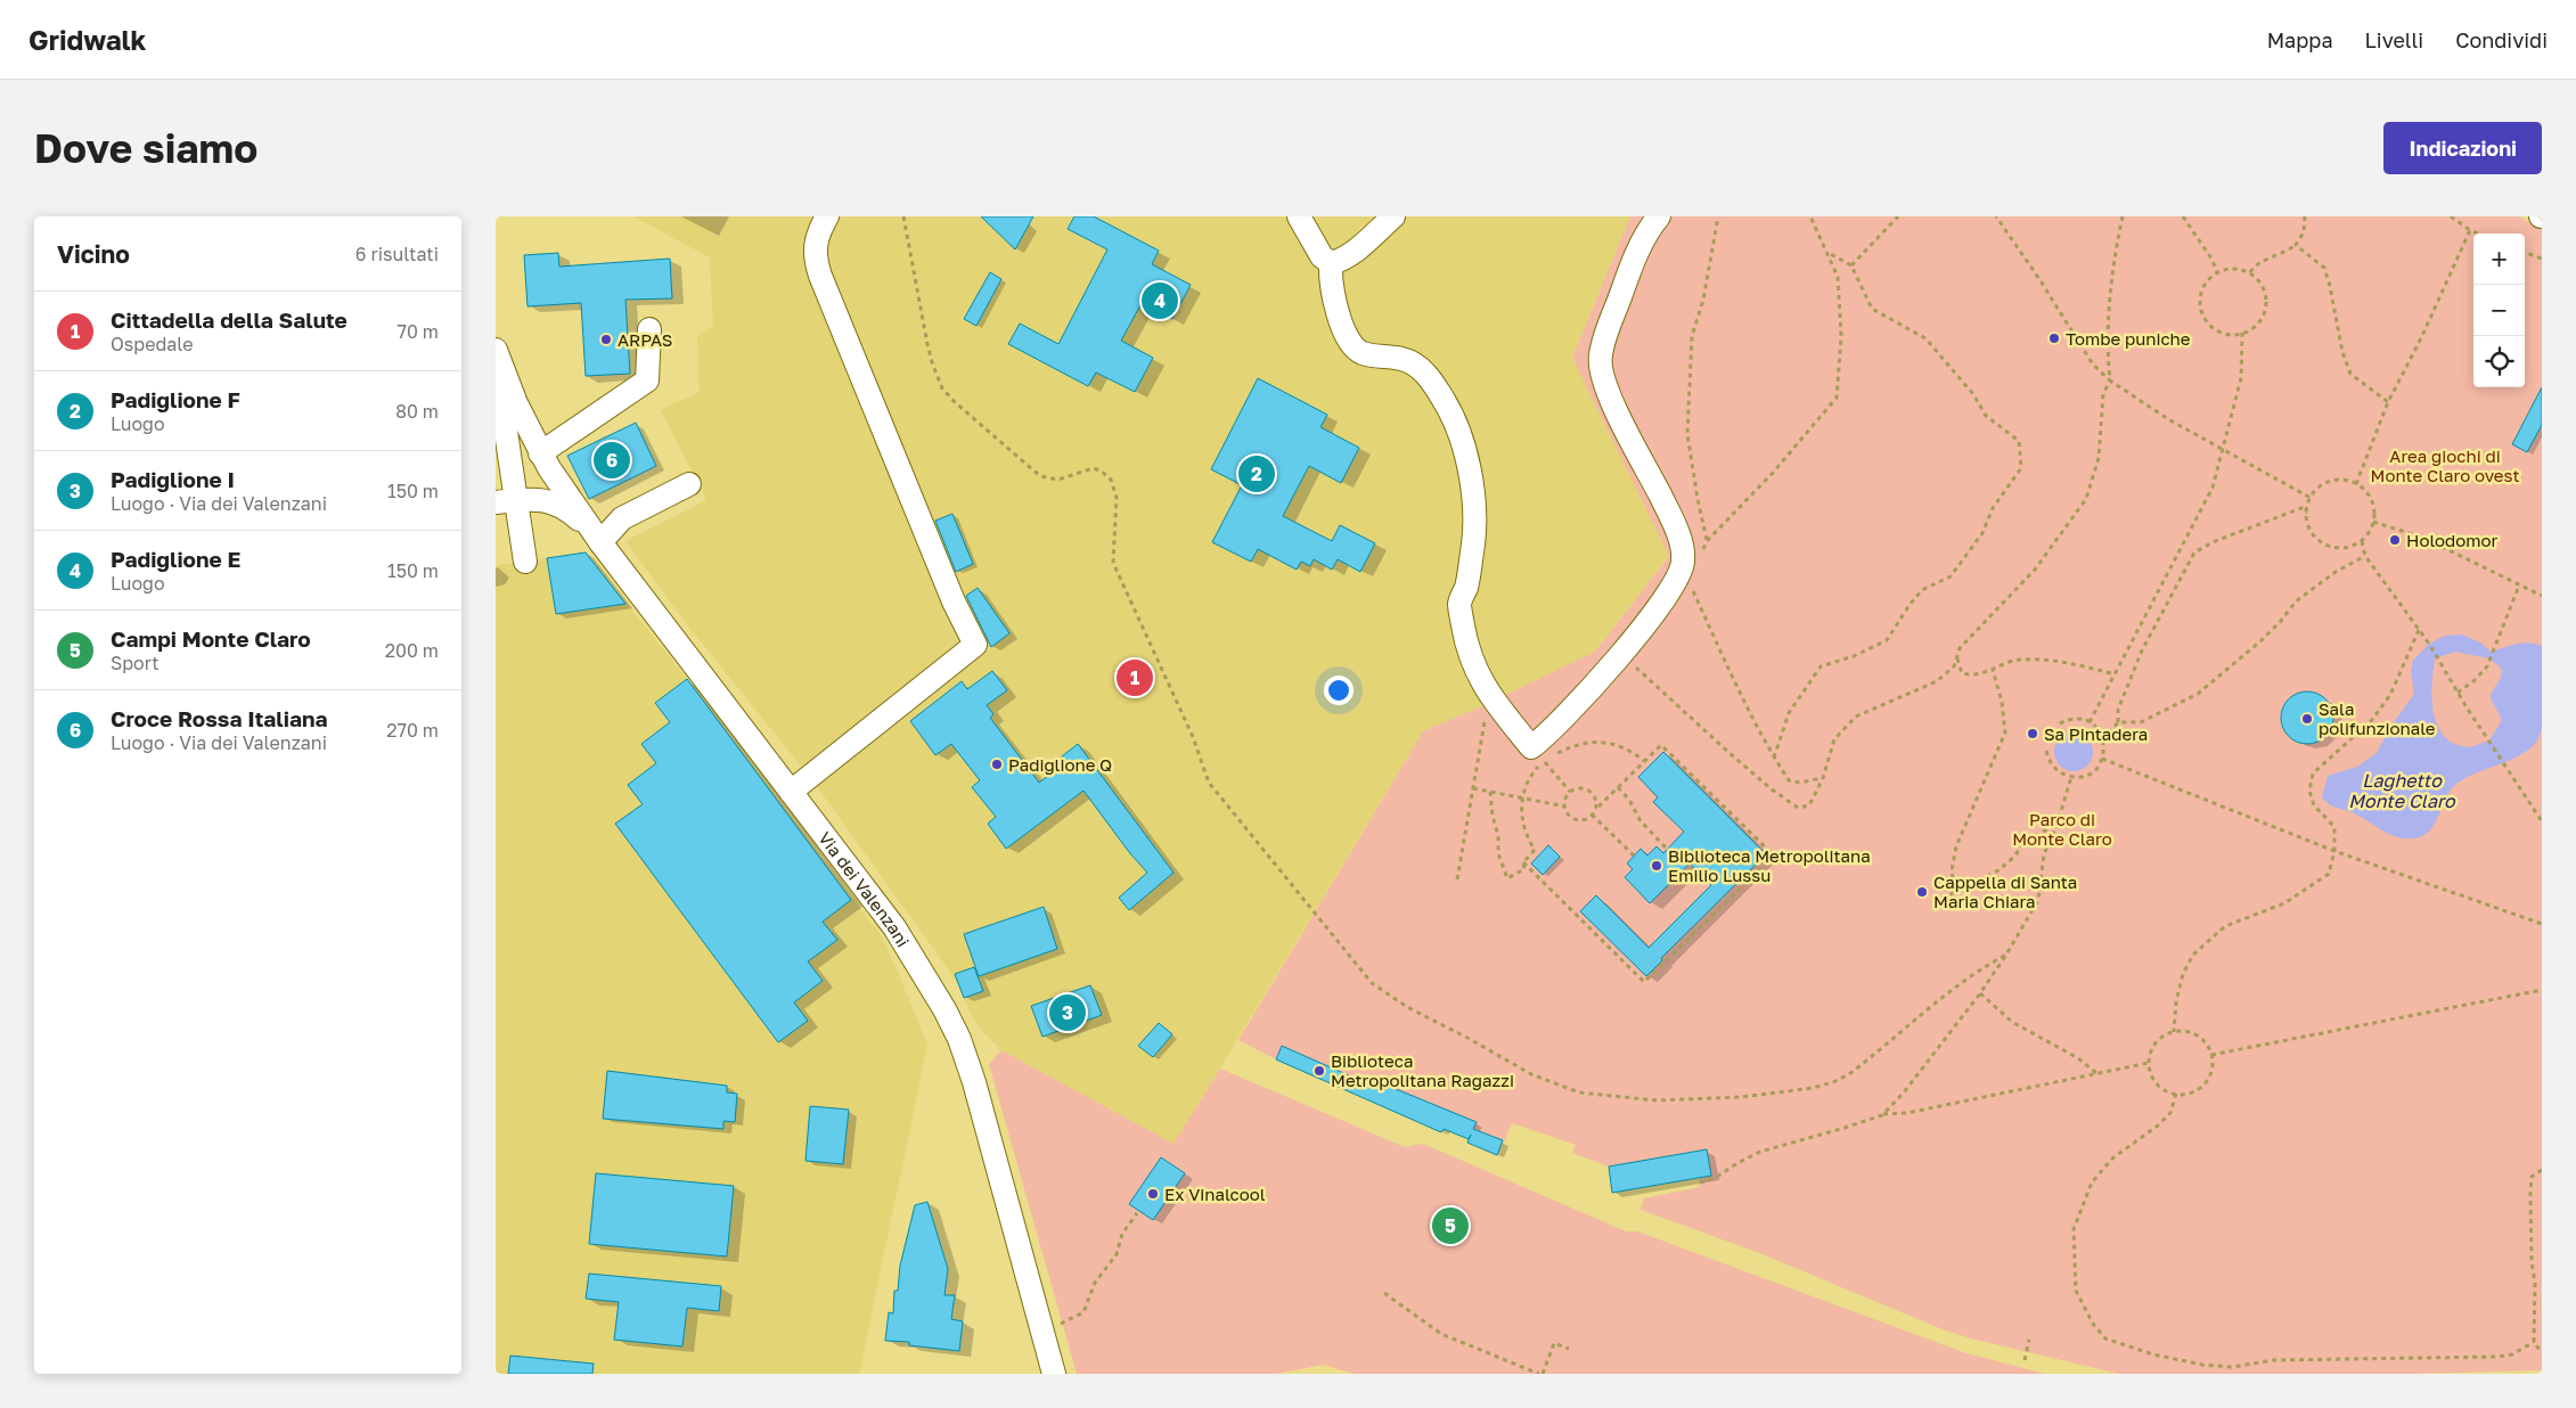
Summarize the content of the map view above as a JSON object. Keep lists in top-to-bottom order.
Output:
{
  "streets": {
    "street": ["Via dei Valenzani"]
  },
  "water": ["Laghetto Monte Claro"],
  "parks": ["Area giochi di Monte Claro ovest", "Parco di Monte Claro"],
  "places": [
    "Tombe puniche",
    "ARPAS",
    "Holodomor",
    "Sala polifunzionale",
    "Sa Pintadera",
    "Padiglione Q",
    "Biblioteca Metropolitana Emilio Lussu",
    "Cappella di Santa Maria Chiara",
    "Biblioteca Metropolitana Ragazzi",
    "Ex Vinalcool"
  ],
  "page": {
    "header": "Gridwalk",
    "nav": ["Mappa", "Livelli", "Condividi"],
    "buttons": "Indicazioni",
    "title": "Dove siamo",
    "heading": ["Vicino", "6 risultati"],
    "map_buttons": ["+", "−"],
    "pins": [
      "4",
      "6",
      "2",
      "1",
      "3",
      "5"
    ],
    "list": [
      {
        "mark": "1",
        "name": "Cittadella della Salute",
        "note": "Ospedale",
        "value": "70 m"
      },
      {
        "mark": "2",
        "name": "Padiglione F",
        "note": "Luogo",
        "value": "80 m"
      },
      {
        "mark": "3",
        "name": "Padiglione I",
        "note": "Luogo · Via dei Valenzani",
        "value": "150 m"
      },
      {
        "mark": "4",
        "name": "Padiglione E",
        "note": "Luogo",
        "value": "150 m"
      },
      {
        "mark": "5",
        "name": "Campi Monte Claro",
        "note": "Sport",
        "value": "200 m"
      },
      {
        "mark": "6",
        "name": "Croce Rossa Italiana",
        "note": "Luogo · Via dei Valenzani",
        "value": "270 m"
      }
    ]
  }
}
